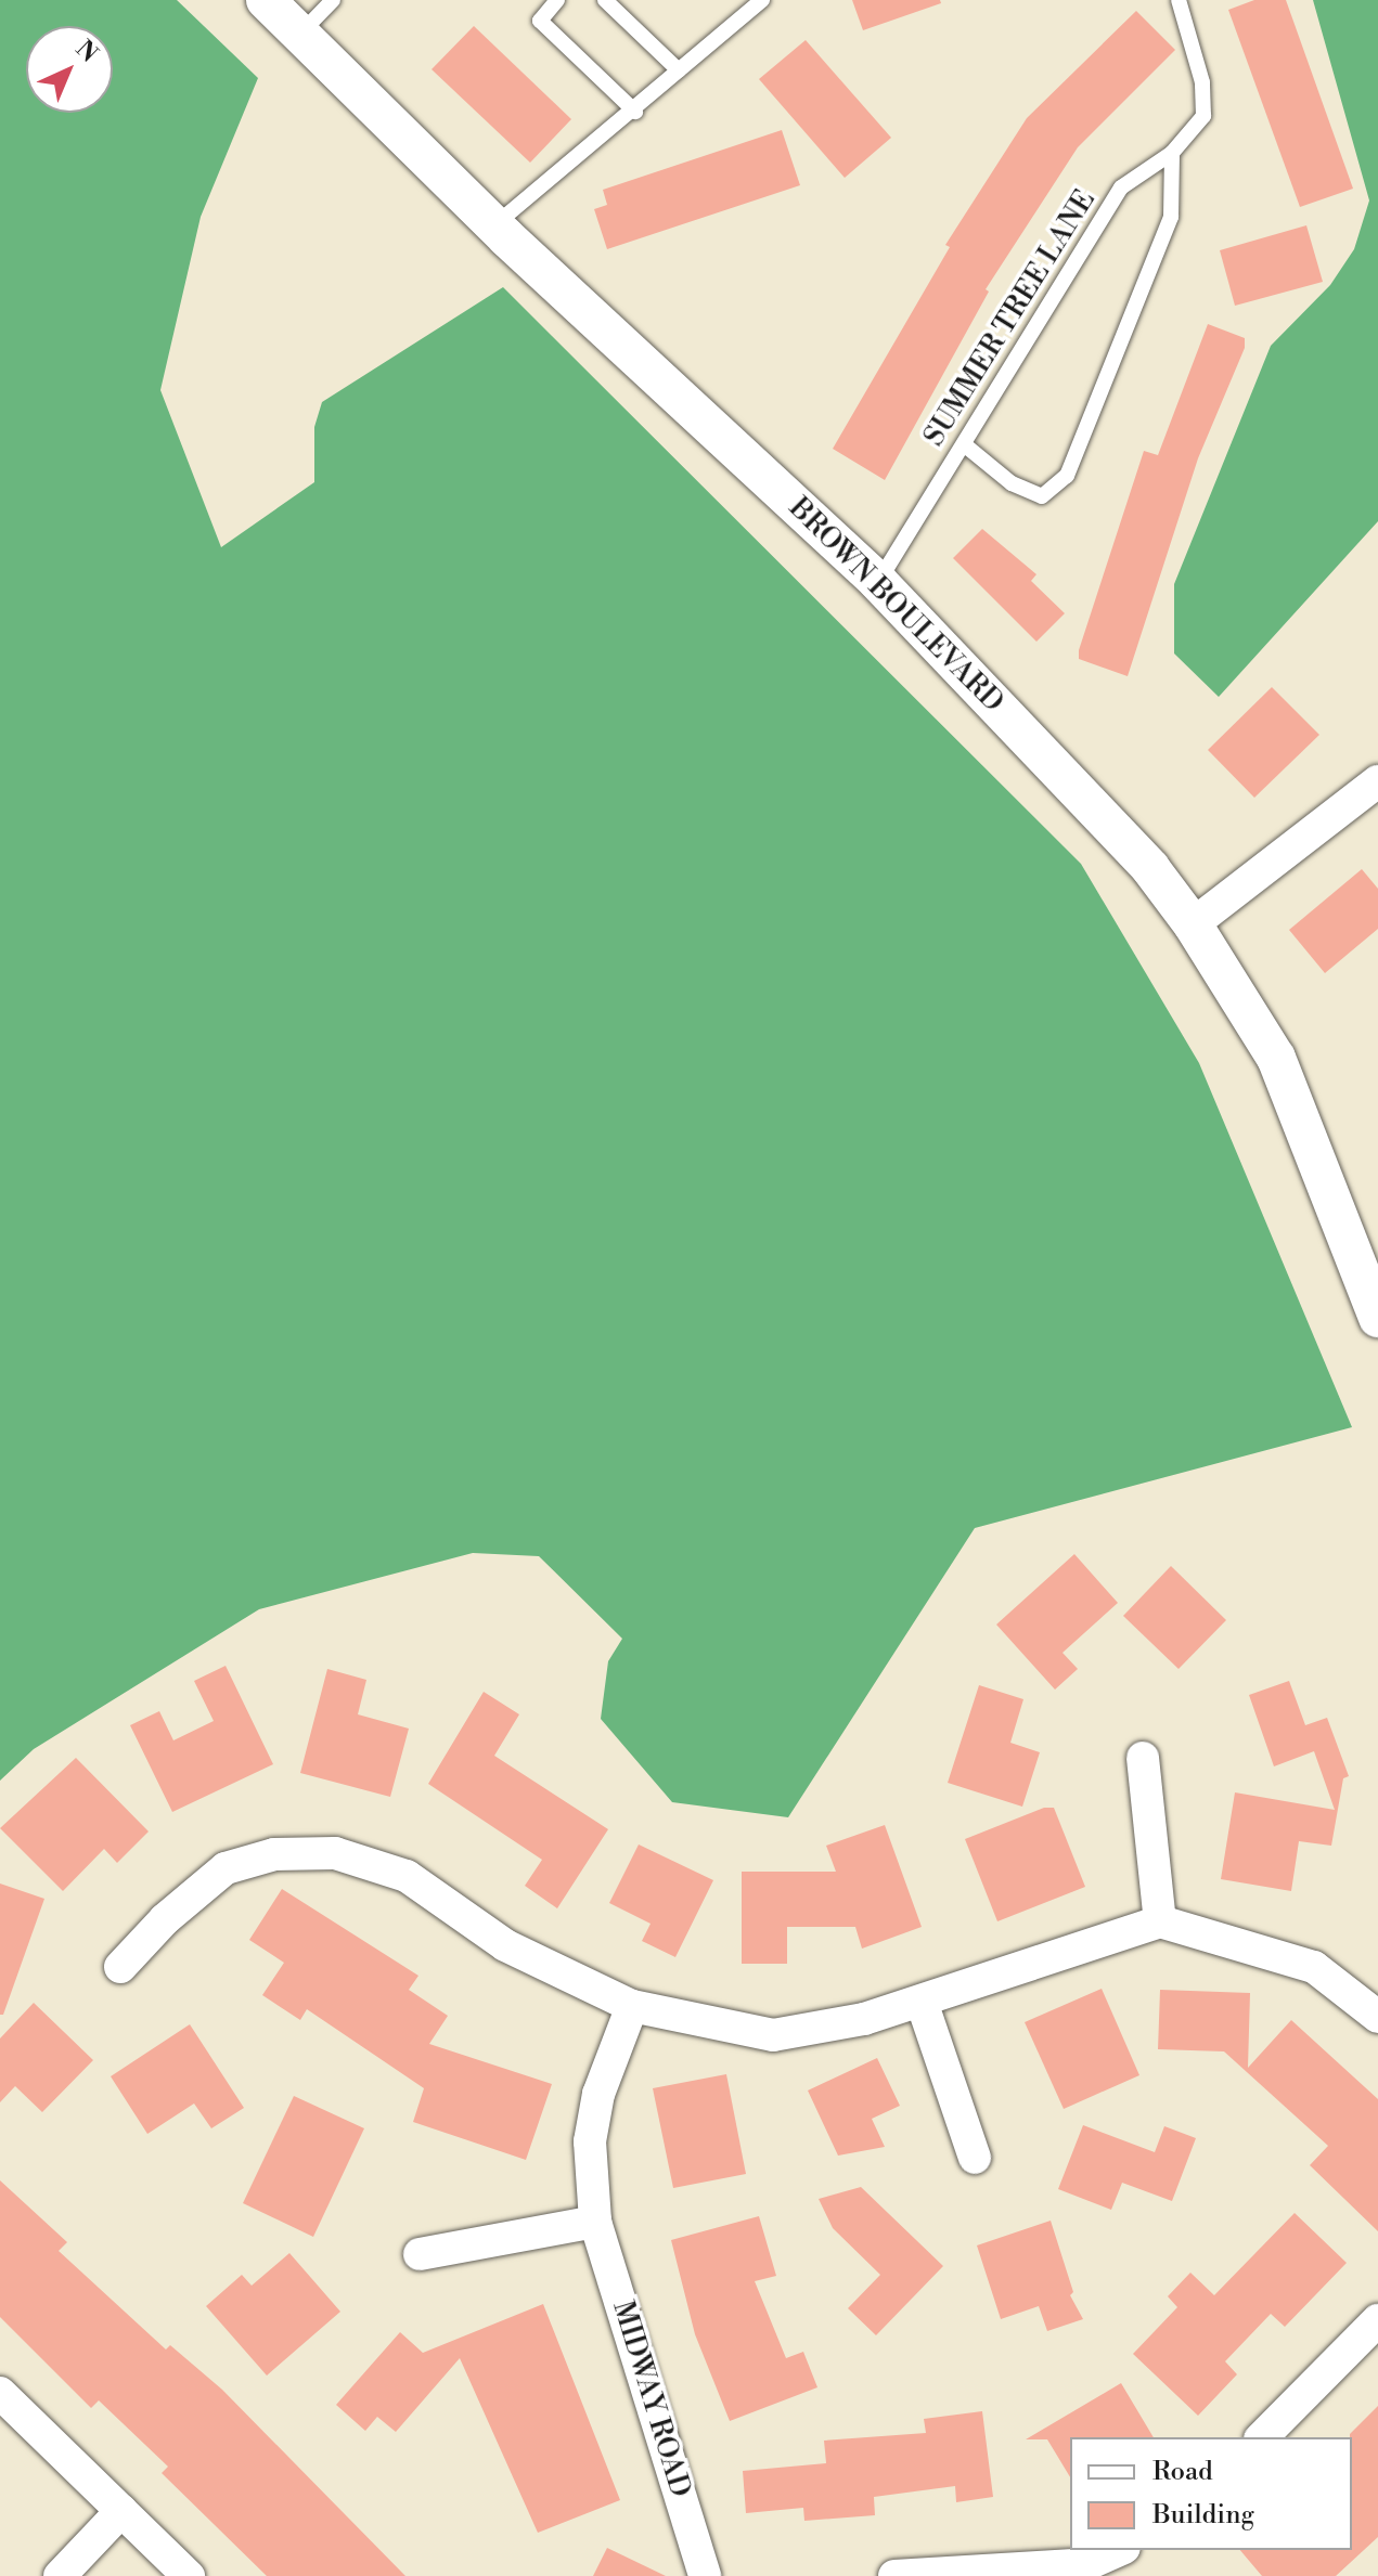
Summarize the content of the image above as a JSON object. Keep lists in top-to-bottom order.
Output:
{
  "streets": {
    "street": ["BROWN BOULEVARD", "MIDWAY ROAD"],
    "lane": ["SUMMER TREE LANE"]
  },
  "crossings": [
    ["SUMMER TREE LANE", "BROWN BOULEVARD"]
  ],
  "legend": ["Road", "Building"],
  "north": "top right"
}
